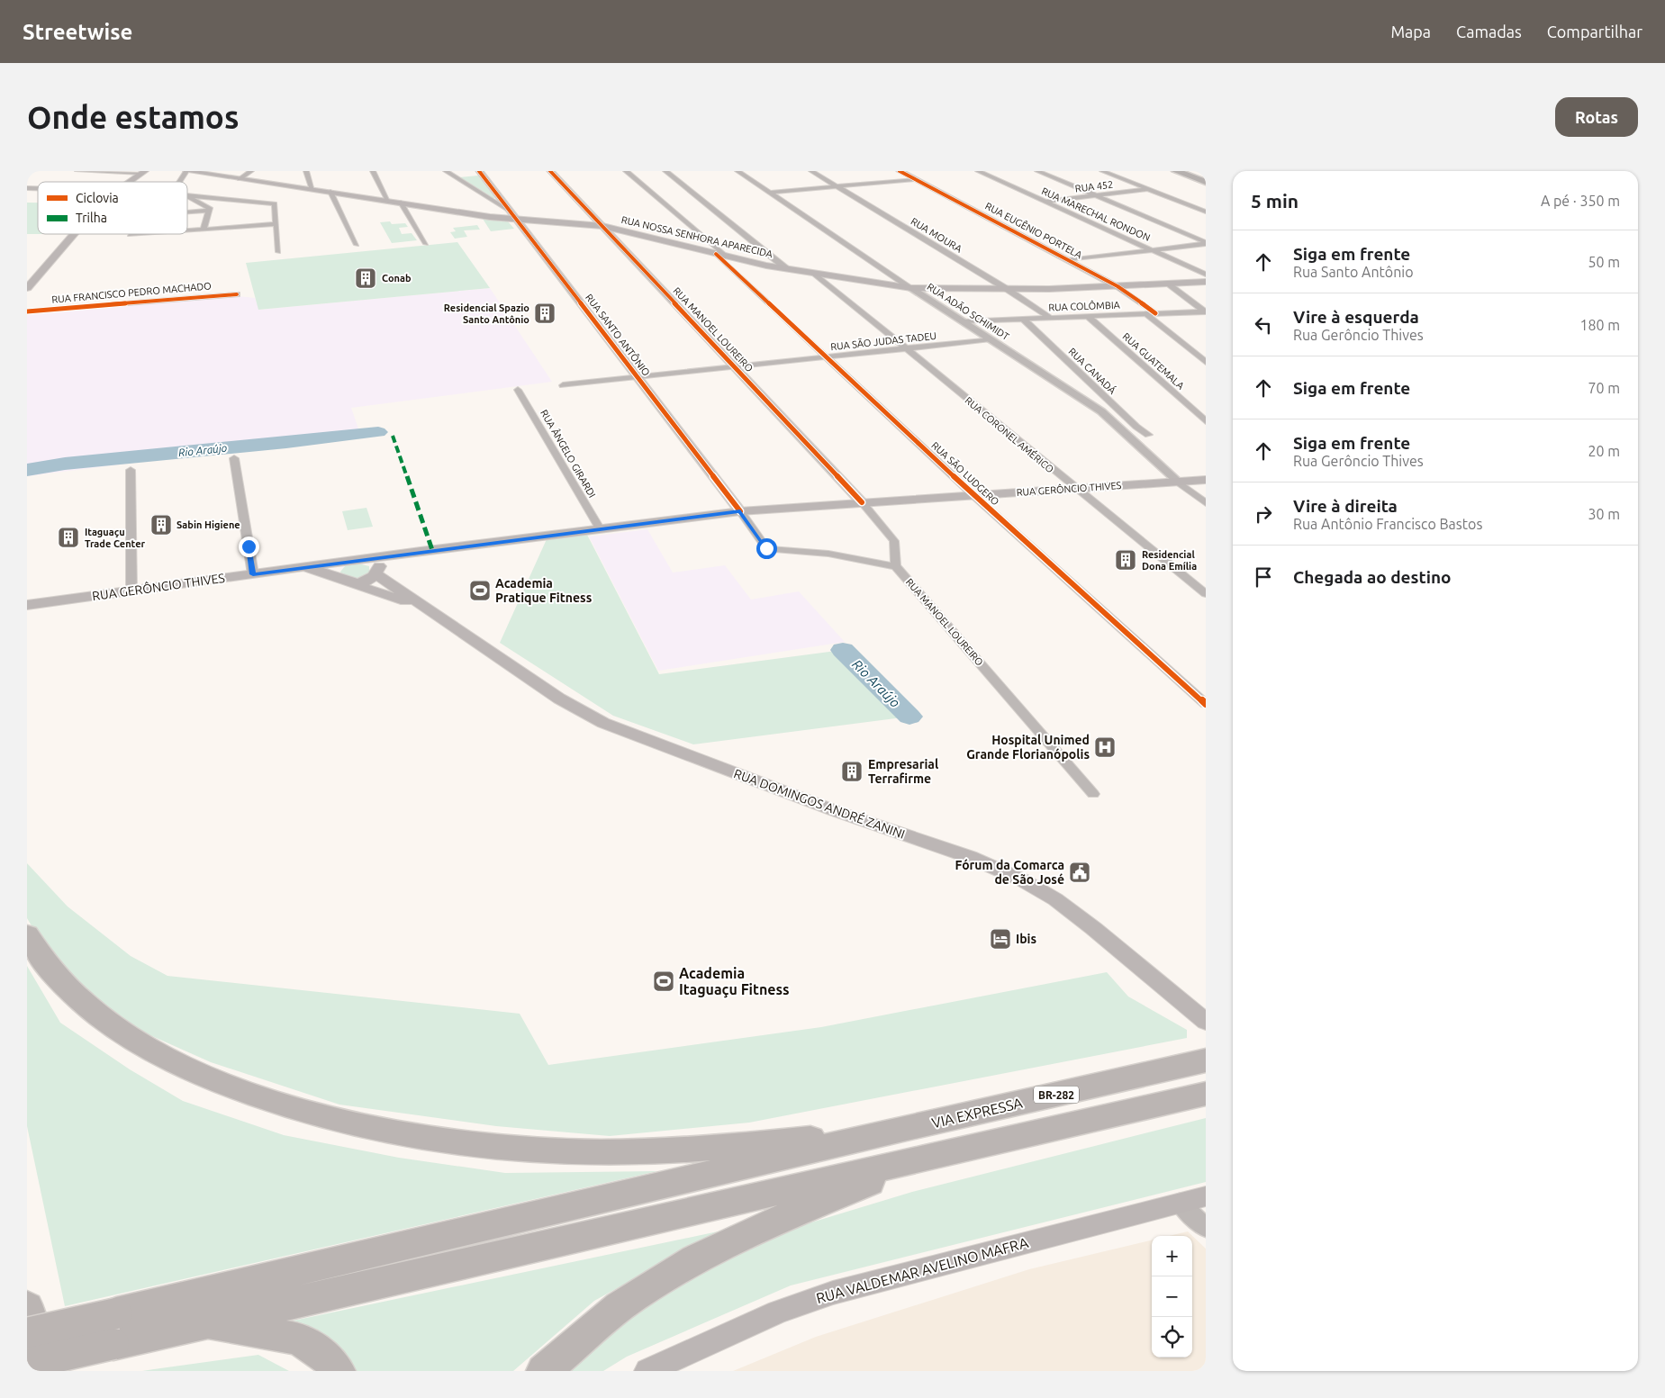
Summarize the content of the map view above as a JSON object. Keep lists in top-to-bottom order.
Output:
{
  "streets": {
    "highway": ["BR-282", "VIA EXPRESSA"],
    "main road": [
      "RUA NOSSA SENHORA APARECIDA",
      "RUA GERÔNCIO THIVES",
      "RUA DOMINGOS ANDRÉ ZANINI",
      "RUA VALDEMAR AVELINO MAFRA"
    ],
    "street": [
      "RUA 452",
      "RUA MARECHAL RONDON",
      "RUA EUGÊNIO PORTELA",
      "RUA MOURA",
      "RUA FRANCISCO PEDRO MACHADO",
      "RUA COLÔMBIA",
      "RUA ADÃO SCHIMIDT",
      "RUA MANOEL LOUREIRO",
      "RUA SANTO ANTÔNIO",
      "RUA SÃO JUDAS TADEU",
      "RUA GUATEMALA",
      "RUA CANADÁ",
      "RUA CORONEL AMÉRICO",
      "RUA ÂNGELO GIRARDI",
      "RUA SÃO LUDGERO"
    ]
  },
  "crossings": [
    ["RUA 452", "RUA MARECHAL RONDON"],
    ["RUA EUGÊNIO PORTELA", "RUA NOSSA SENHORA APARECIDA"],
    ["RUA EUGÊNIO PORTELA", "RUA COLÔMBIA"],
    ["RUA MOURA", "RUA NOSSA SENHORA APARECIDA"],
    ["RUA MOURA", "RUA COLÔMBIA"],
    ["RUA NOSSA SENHORA APARECIDA", "RUA ADÃO SCHIMIDT"],
    ["RUA NOSSA SENHORA APARECIDA", "RUA MANOEL LOUREIRO"],
    ["RUA NOSSA SENHORA APARECIDA", "RUA SANTO ANTÔNIO"],
    ["RUA NOSSA SENHORA APARECIDA", "RUA CORONEL AMÉRICO"],
    ["RUA NOSSA SENHORA APARECIDA", "RUA SÃO LUDGERO"],
    ["RUA COLÔMBIA", "RUA ADÃO SCHIMIDT"],
    ["RUA COLÔMBIA", "RUA GUATEMALA"],
    ["RUA COLÔMBIA", "RUA CANADÁ"],
    ["RUA ADÃO SCHIMIDT", "RUA SÃO JUDAS TADEU"],
    ["RUA ADÃO SCHIMIDT", "RUA GERÔNCIO THIVES"],
    ["RUA MANOEL LOUREIRO", "RUA SANTO ANTÔNIO"],
    ["RUA MANOEL LOUREIRO", "RUA SÃO JUDAS TADEU"],
    ["RUA MANOEL LOUREIRO", "RUA GERÔNCIO THIVES"],
    ["RUA SANTO ANTÔNIO", "RUA SÃO JUDAS TADEU"],
    ["RUA SANTO ANTÔNIO", "RUA GERÔNCIO THIVES"],
    ["RUA SÃO JUDAS TADEU", "RUA CORONEL AMÉRICO"],
    ["RUA SÃO JUDAS TADEU", "RUA SÃO LUDGERO"],
    ["RUA CORONEL AMÉRICO", "RUA GERÔNCIO THIVES"],
    ["RUA ÂNGELO GIRARDI", "RUA GERÔNCIO THIVES"],
    ["RUA SÃO LUDGERO", "RUA GERÔNCIO THIVES"],
    ["RUA GERÔNCIO THIVES", "RUA DOMINGOS ANDRÉ ZANINI"]
  ],
  "water": ["Rio Araújo"],
  "places": {
    "building": [
      "Conab",
      "Residencial Spazio Santo Antônio",
      "Sabin Higiene",
      "Itaguaçu Trade Center",
      "Residencial Dona Emília",
      "Empresarial Terrafirme"
    ],
    "sports": ["Academia Pratique Fitness", "Academia Itaguaçu Fitness"],
    "hospital": ["Hospital Unimed Grande Florianópolis"],
    "public building": ["Fórum da Comarca de São José"],
    "hotel": ["Ibis"]
  },
  "legend": ["Ciclovia", "Trilha"],
  "page": {
    "header": "Streetwise",
    "nav": ["Mapa", "Camadas", "Compartilhar"],
    "buttons": "Rotas",
    "title": "Onde estamos",
    "heading": ["5 min", "A pé · 350 m"],
    "list": [
      ["Siga em frente", "Rua Santo Antônio", "50 m"],
      ["Vire à esquerda", "Rua Gerôncio Thives", "180 m"],
      ["Siga em frente", "70 m"],
      ["Siga em frente", "Rua Gerôncio Thives", "20 m"],
      ["Vire à direita", "Rua Antônio Francisco Bastos", "30 m"],
      "Chegada ao destino"
    ],
    "map_buttons": ["+", "−"]
  }
}
